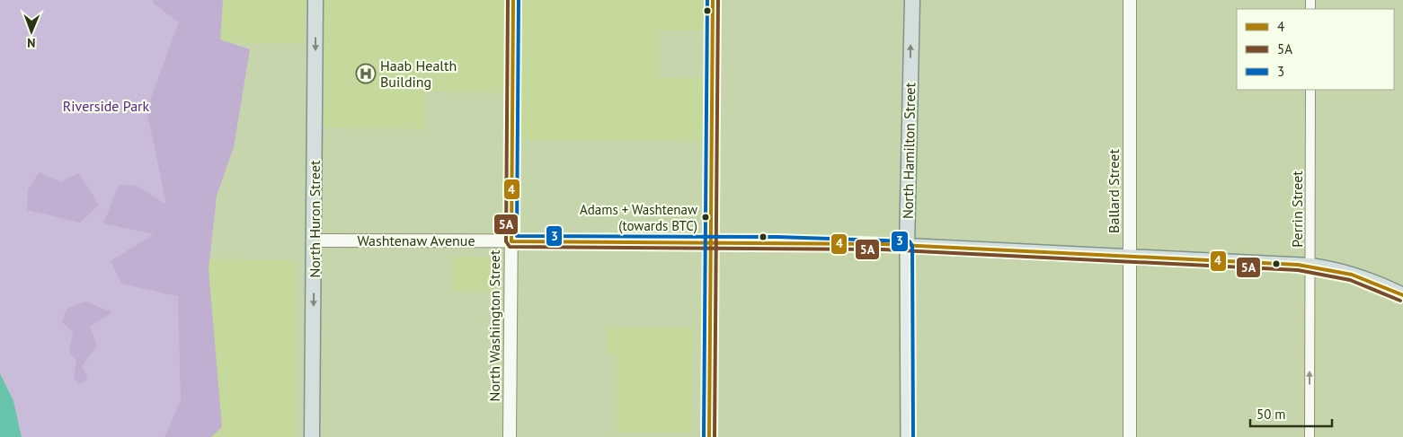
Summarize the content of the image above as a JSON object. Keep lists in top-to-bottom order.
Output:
{
  "streets": {
    "main road": ["North Hamilton Street", "North Huron Street", "Washtenaw Avenue"],
    "street": ["Ballard Street", "Perrin Street", "North Washington Street"]
  },
  "crossings": [
    ["North Hamilton Street", "Washtenaw Avenue"],
    ["Ballard Street", "Washtenaw Avenue"],
    ["Perrin Street", "Washtenaw Avenue"],
    ["North Huron Street", "Washtenaw Avenue"],
    ["Washtenaw Avenue", "North Washington Street"]
  ],
  "one_way": ["North Hamilton Street", "Perrin Street", "North Huron Street"],
  "parks": ["Riverside Park"],
  "places": {
    "hospital": ["Haab Health Building"],
    "other": ["Adams + Washtenaw (towards BTC)"]
  },
  "lines": ["transit line 4", "transit line 5A", "transit line 3"],
  "legend": ["4", "5A", "3"],
  "scale_bar": "50 m",
  "north": "bottom"
}
